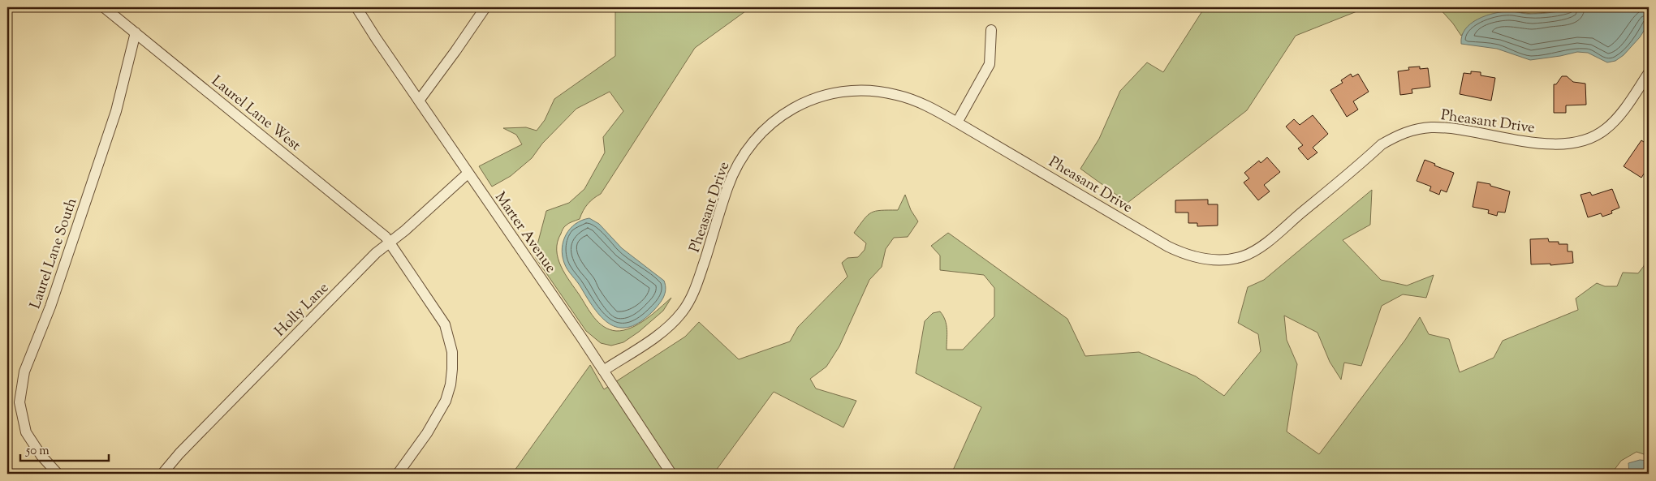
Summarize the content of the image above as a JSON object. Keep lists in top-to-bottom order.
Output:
{
  "streets": {
    "street": [
      "Laurel Lane West",
      "Pheasant Drive",
      "Marter Avenue",
      "Laurel Lane South",
      "Holly Lane"
    ]
  },
  "crossings": [
    ["Laurel Lane West", "Laurel Lane South"],
    ["Laurel Lane West", "Holly Lane"],
    ["Pheasant Drive", "Marter Avenue"],
    ["Marter Avenue", "Holly Lane"]
  ],
  "scale_bar": "50 m"
}
